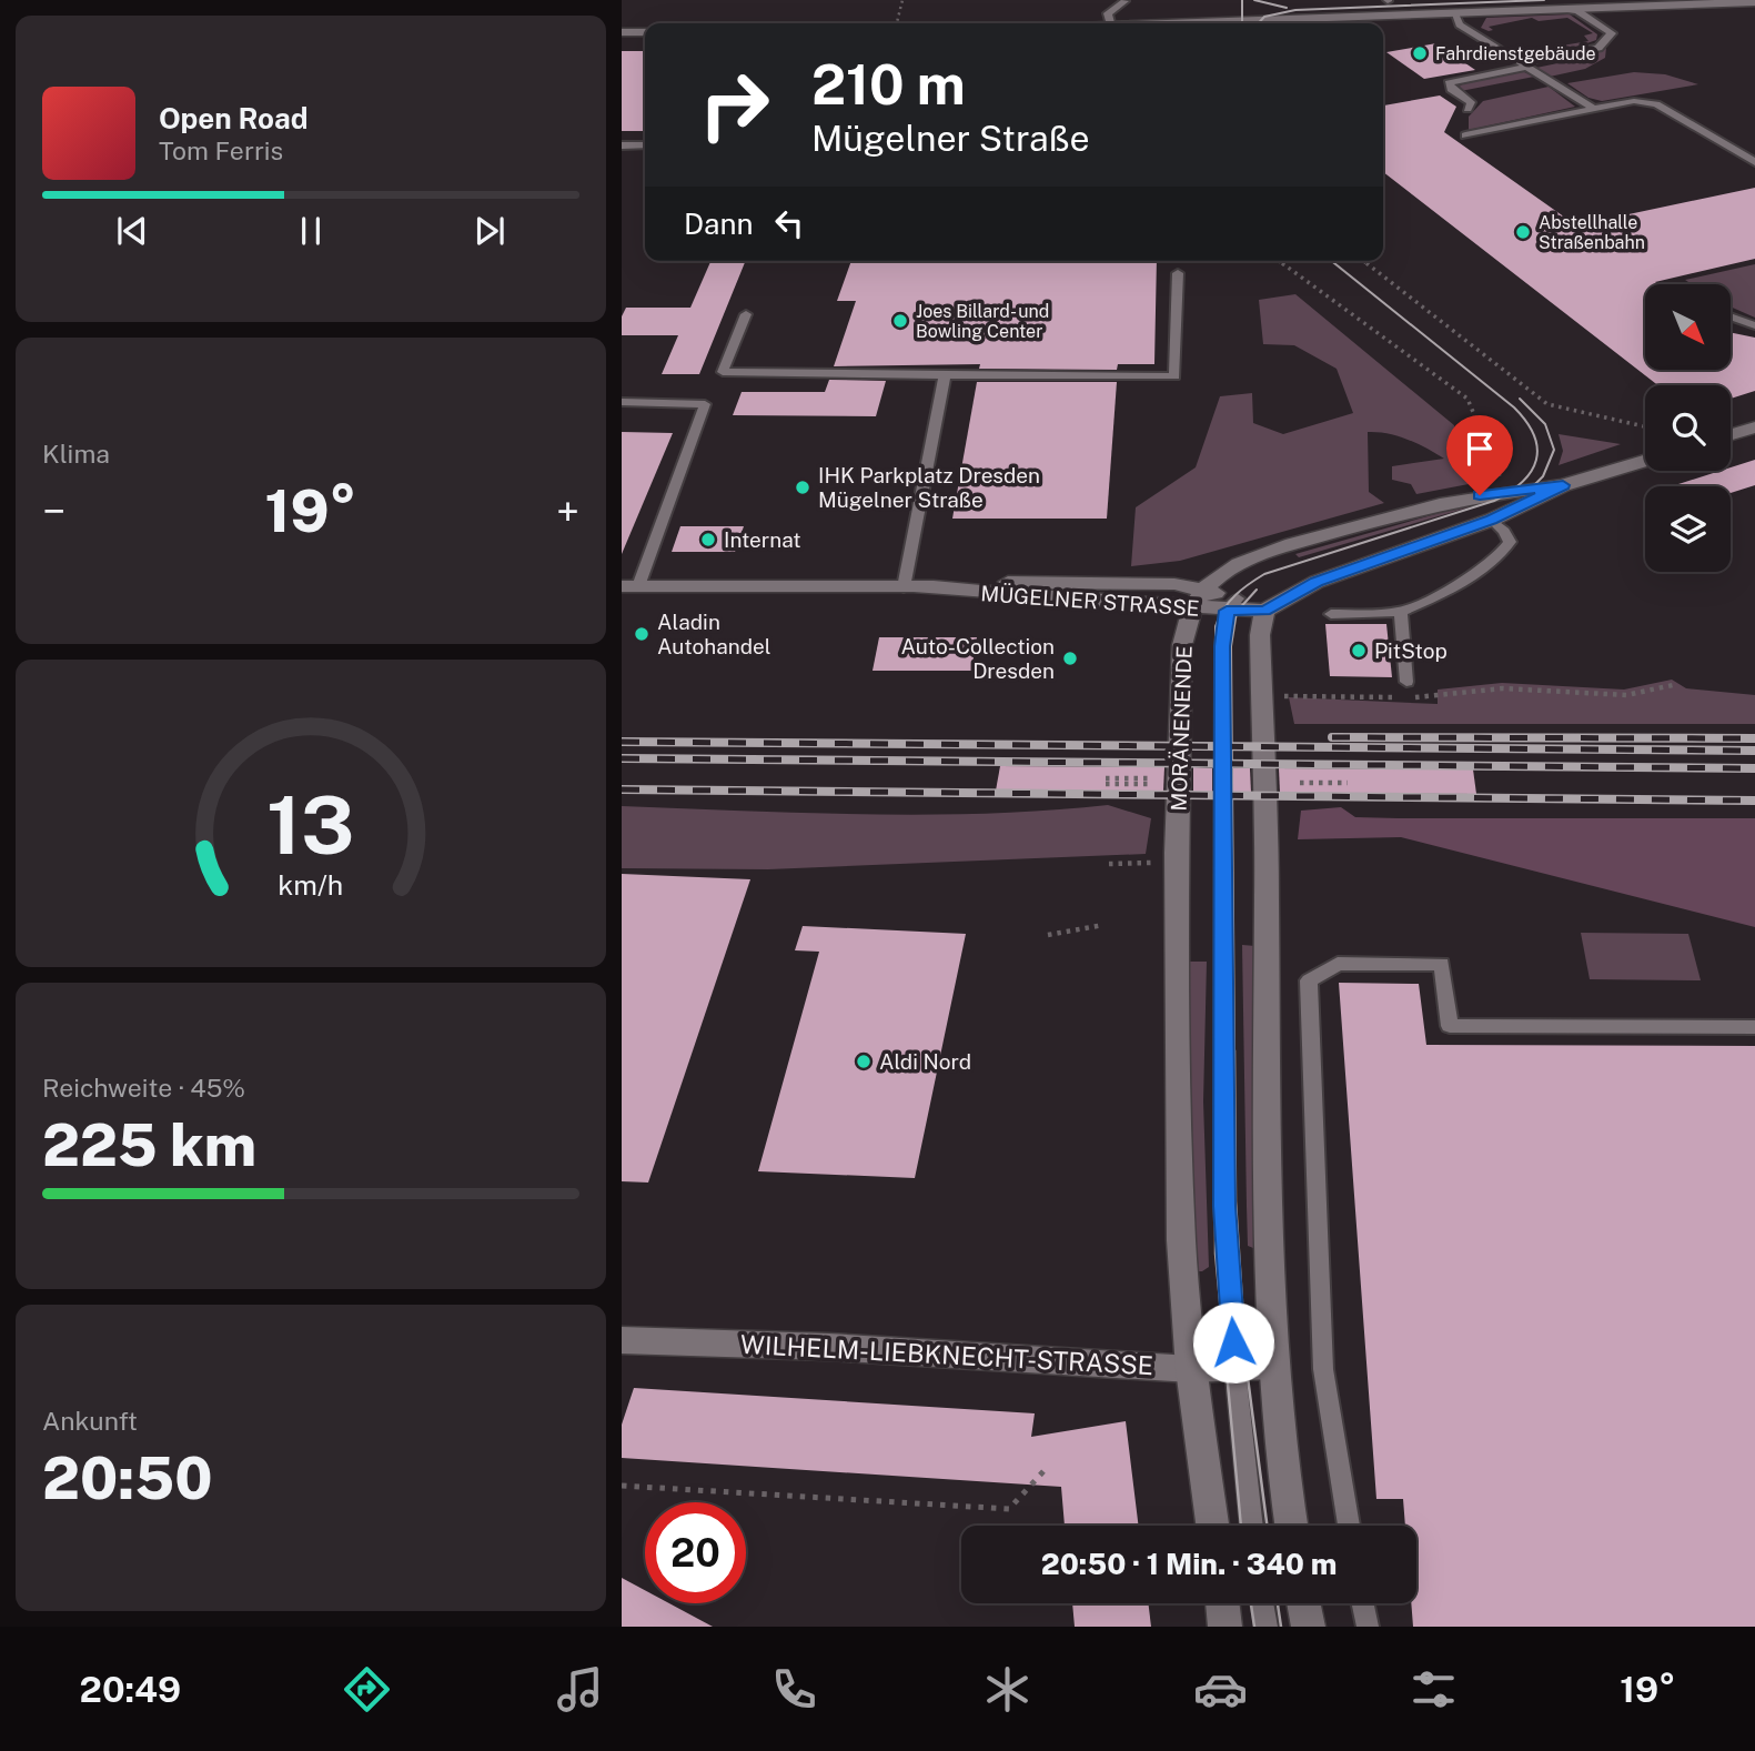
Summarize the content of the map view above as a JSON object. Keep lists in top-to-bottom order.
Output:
{
  "streets": {
    "street": ["MÜGELNER STRASSE", "MORÄNENENDE", "WILHELM-LIEBKNECHT-STRASSE"]
  },
  "crossings": [
    ["MÜGELNER STRASSE", "MORÄNENENDE"],
    ["MORÄNENENDE", "WILHELM-LIEBKNECHT-STRASSE"]
  ],
  "places": [
    "Fahrdienstgebäude",
    "Abstellhalle Straßenbahn",
    "Joes Billard- und Bowling Center",
    "IHK Parkplatz Dresden Mügelner Straße",
    "Internat",
    "Aladin Autohandel",
    "PitStop",
    "Auto-Collection Dresden",
    "Aldi Nord"
  ],
  "north": "bottom right",
  "page": {
    "turn": ["210 m", "Mügelner Straße"],
    "song": ["Open Road", "Tom Ferris"],
    "then": "Dann",
    "tile": [
      "Klima",
      ["Reichweite · 45%", "225 km"],
      ["Ankunft", "20:50"]
    ],
    "heat": ["−", "19°", "+"],
    "limit": "20",
    "trip": "20:50 · 1 Min. · 340 m",
    "tabs": ["20:49", "19°"],
    "gauge": ["13", "km/h"]
  }
}
